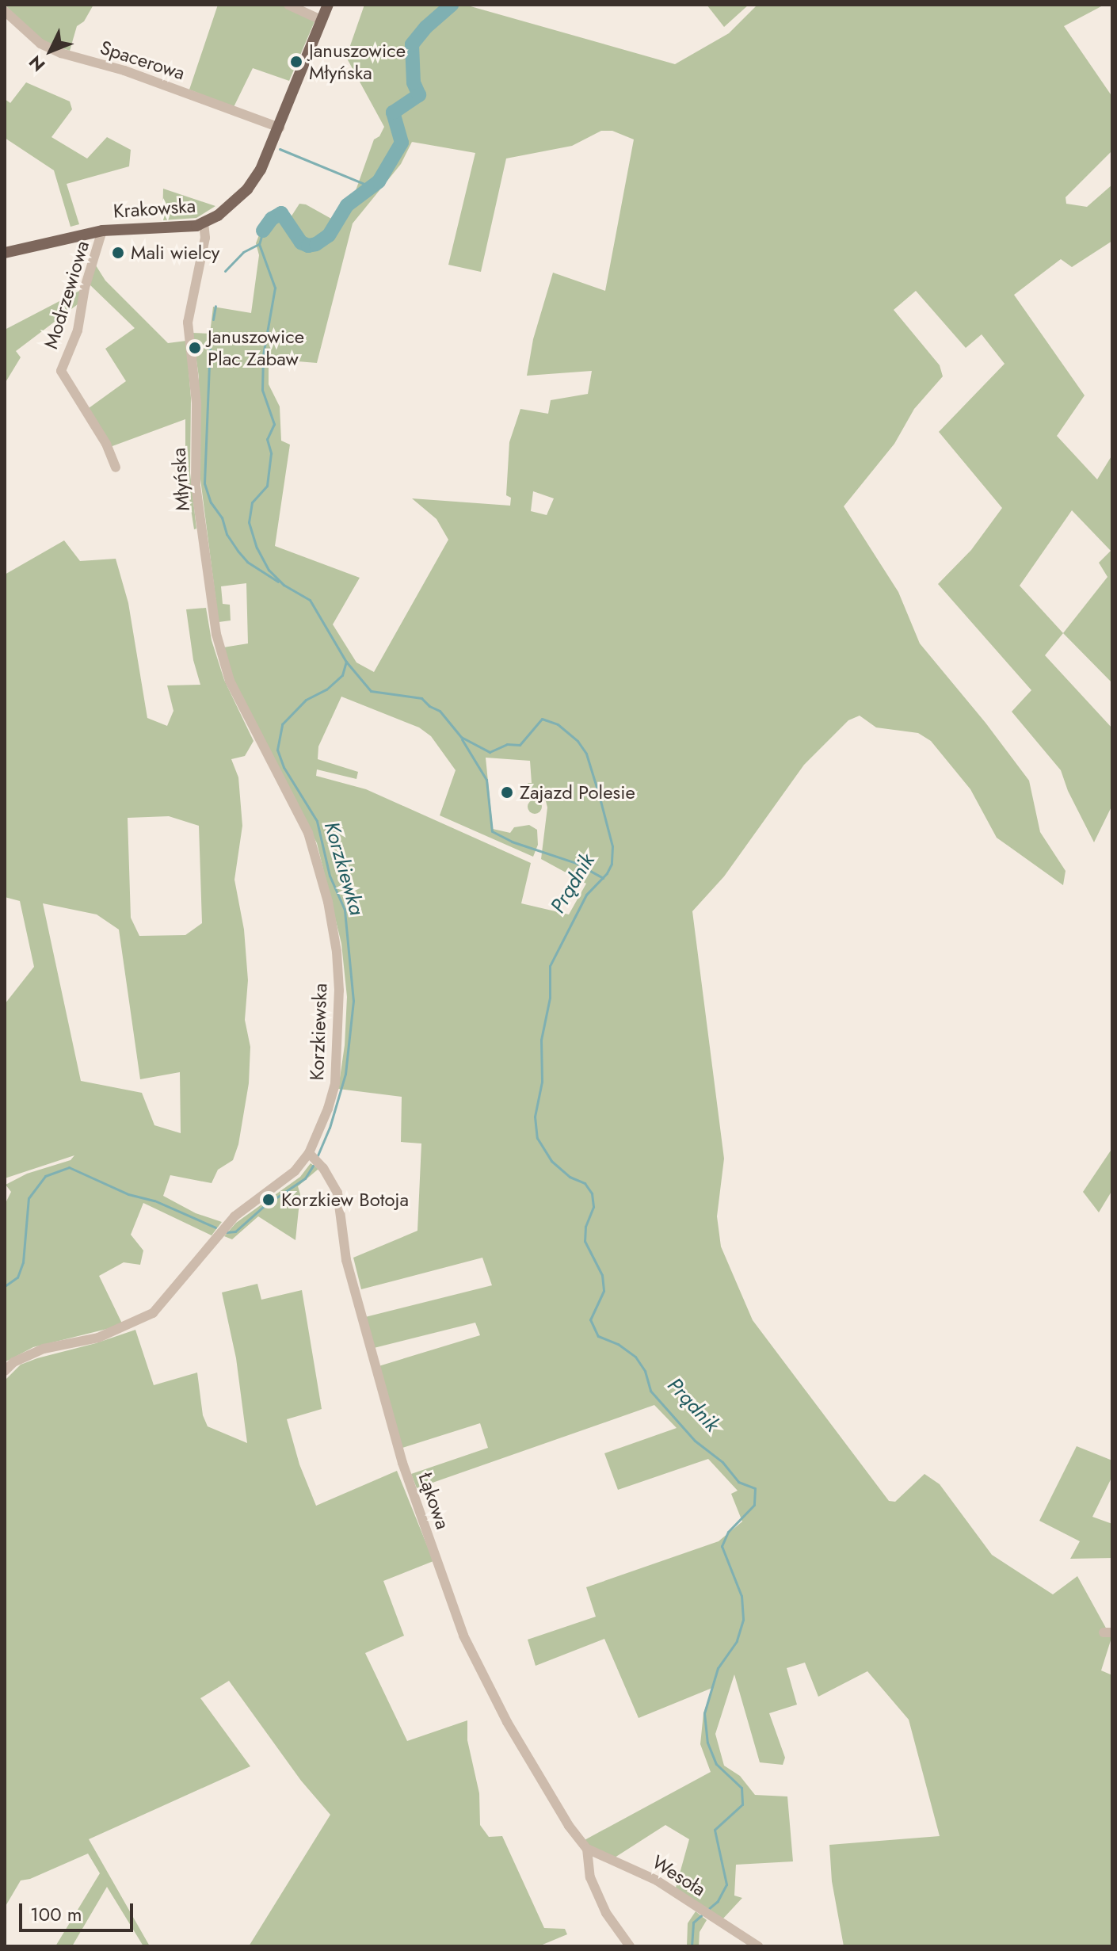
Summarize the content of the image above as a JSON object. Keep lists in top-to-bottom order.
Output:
{
  "streets": {
    "main road": ["Krakowska"],
    "street": [
      "Spacerowa",
      "Modrzewiowa",
      "Młyńska",
      "Korzkiewska",
      "Łąkowa",
      "Wesoła"
    ]
  },
  "crossings": [
    ["Spacerowa", "Krakowska"],
    ["Krakowska", "Modrzewiowa"],
    ["Krakowska", "Młyńska"],
    ["Młyńska", "Korzkiewska"],
    ["Korzkiewska", "Łąkowa"],
    ["Łąkowa", "Wesoła"]
  ],
  "water": ["Korzkiewka", "Prądnik"],
  "places": [
    "Januszowice Młyńska",
    "Mali wielcy",
    "Januszowice Plac Zabaw",
    "Zajazd Polesie",
    "Korzkiew Botoja"
  ],
  "scale_bar": "100 m",
  "north": "bottom left"
}
